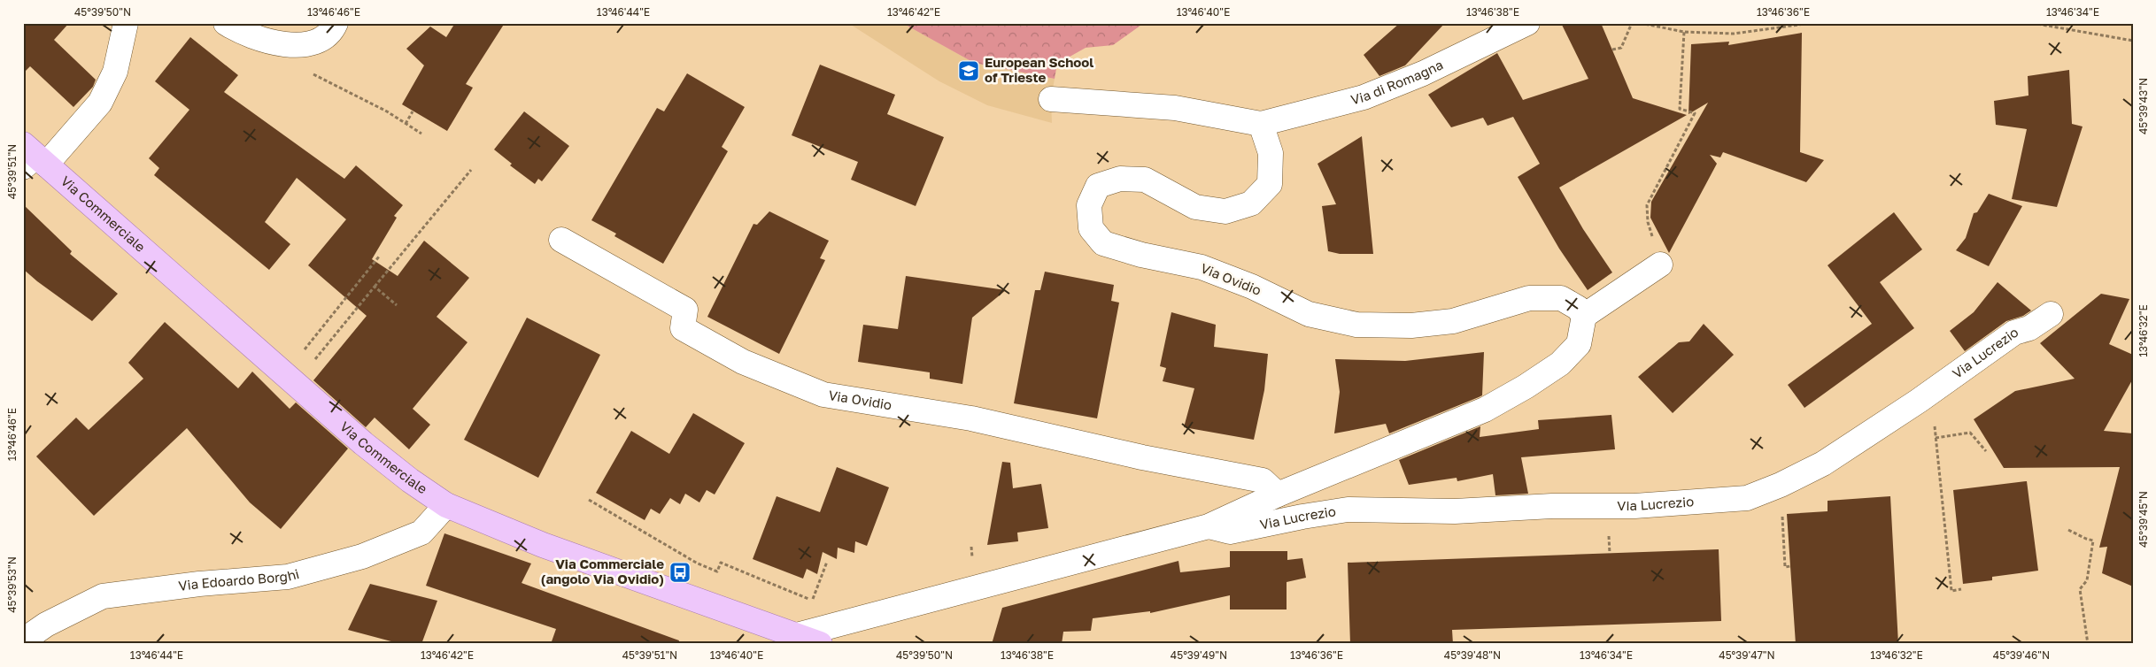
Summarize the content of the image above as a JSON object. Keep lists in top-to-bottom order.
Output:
{
  "streets": {
    "main road": ["Via Commerciale"],
    "street": [
      "Via di Romagna",
      "Via Ovidio",
      "Via Lucrezio",
      "Via Edoardo Borghi"
    ]
  },
  "crossings": [
    ["Via di Romagna", "Via Ovidio"],
    ["Via Commerciale", "Via Edoardo Borghi"]
  ],
  "places": {
    "school or university": ["European School of Trieste"],
    "bus stop": ["Via Commerciale (angolo Via Ovidio)"]
  },
  "coordinates": [
    "45°39'50\"N",
    "13°46'46\"E",
    "13°46'44\"E",
    "13°46'42\"E",
    "13°46'40\"E",
    "13°46'38\"E",
    "13°46'36\"E",
    "13°46'34\"E",
    "45°39'43\"N",
    "45°39'51\"N",
    "13°46'32\"E",
    "45°39'45\"N",
    "45°39'53\"N",
    "45°39'49\"N",
    "45°39'48\"N",
    "45°39'47\"N",
    "45°39'46\"N"
  ]
}
